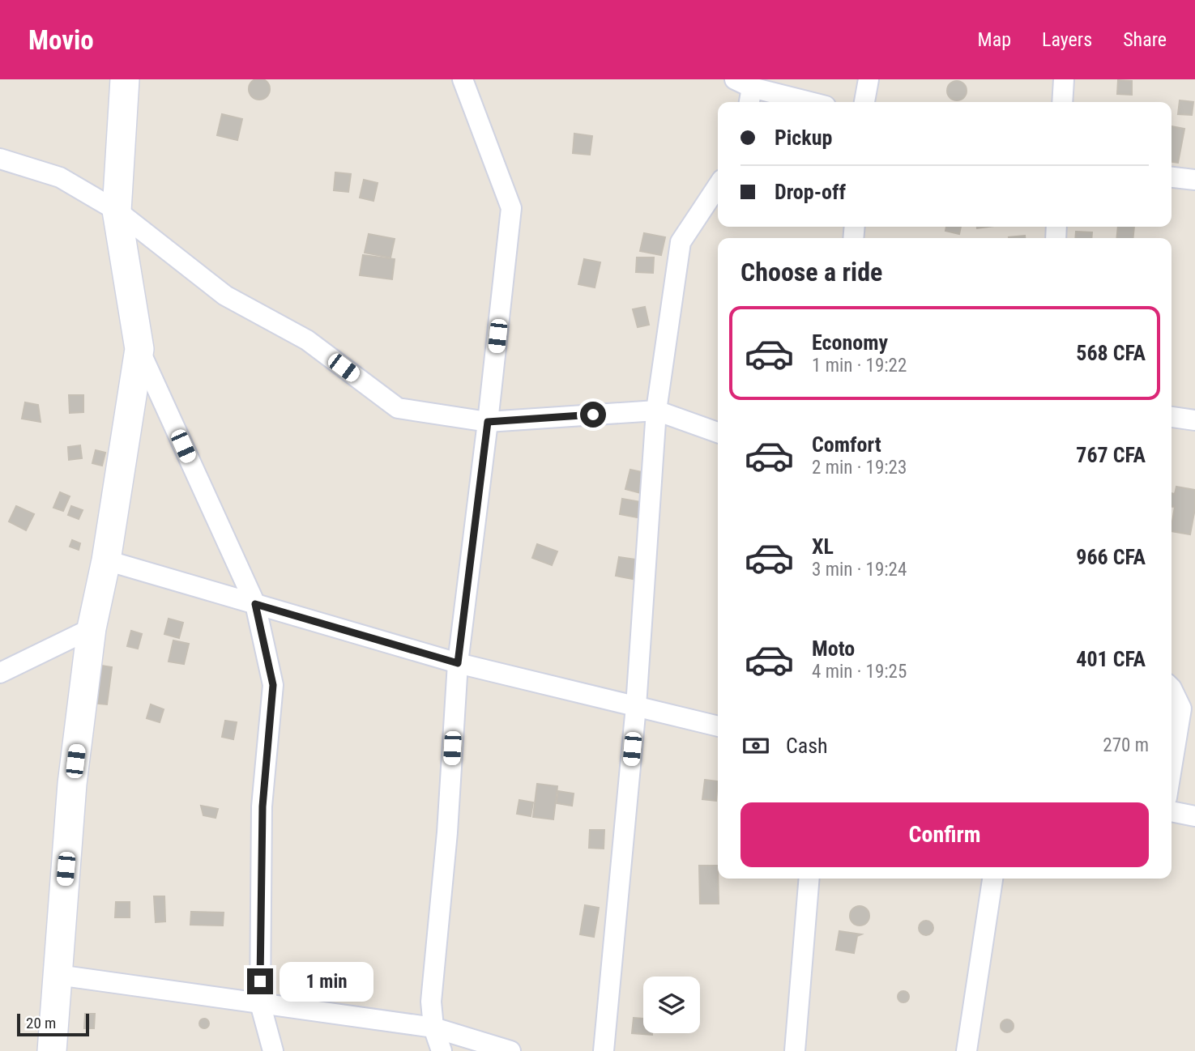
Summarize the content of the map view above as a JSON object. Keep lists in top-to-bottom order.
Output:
{
  "scale_bar": "20 m",
  "page": {
    "header": "Movio",
    "nav": ["Map", "Layers", "Share"],
    "banner": ["Pickup", "Drop-off"],
    "heading": "Choose a ride",
    "list": [
      {
        "name": "Economy",
        "note": "1 min · 19:22",
        "value": "568 CFA"
      },
      {
        "name": "Comfort",
        "note": "2 min · 19:23",
        "value": "767 CFA"
      },
      {
        "name": "XL",
        "note": "3 min · 19:24",
        "value": "966 CFA"
      },
      {
        "name": "Moto",
        "note": "4 min · 19:25",
        "value": "401 CFA"
      }
    ],
    "pay": ["Cash", "270 m"],
    "buttons": "Confirm",
    "bubble": "1 min",
    "scale": "20 m"
  }
}
